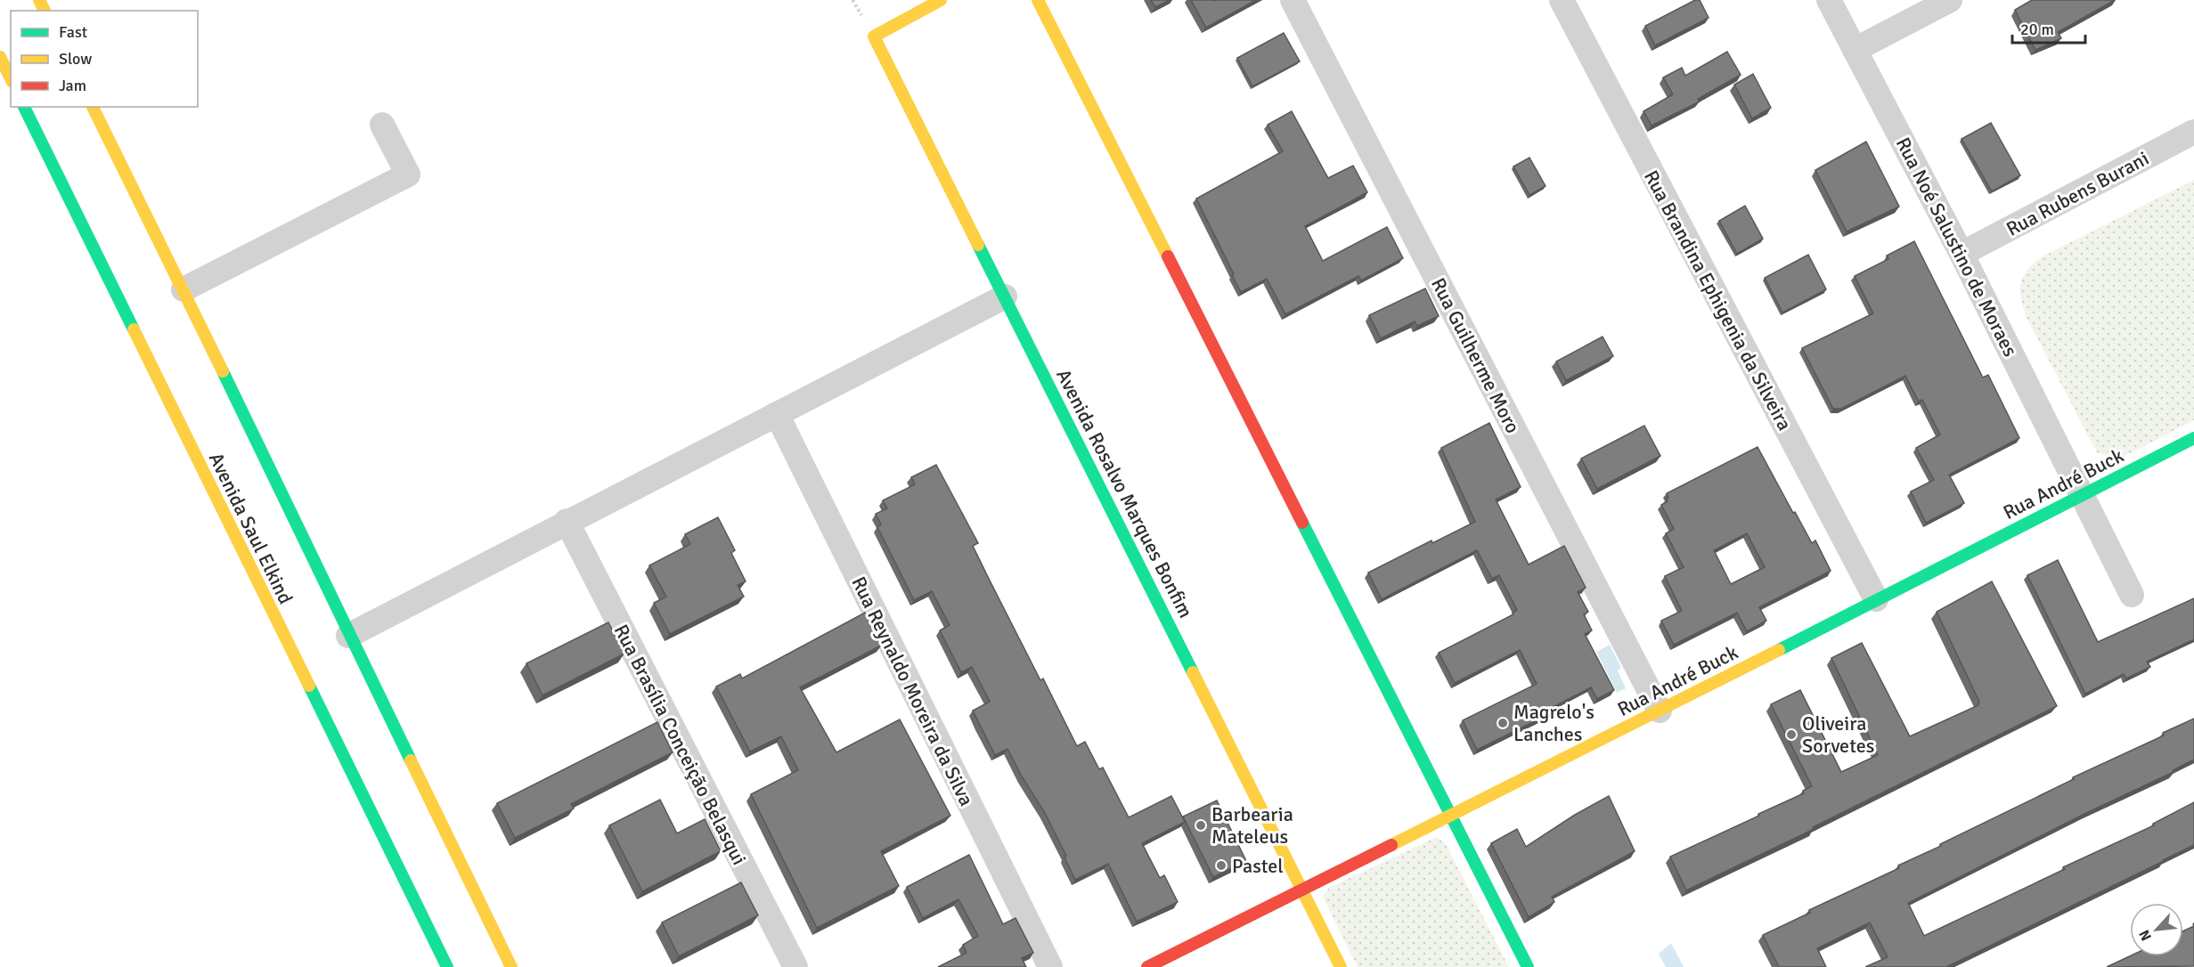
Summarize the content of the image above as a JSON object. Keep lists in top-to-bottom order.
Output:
{
  "streets": {
    "street": [
      "Rua Rubens Burani",
      "Rua Noé Salustino de Moraes",
      "Rua Brandina Ephigenia da Silveira",
      "Rua Guilherme Moro",
      "Rua André Buck",
      "Avenida Rosalvo Marques Bonfim",
      "Avenida Saul Elkind",
      "Rua Reynaldo Moreira da Silva",
      "Rua Brasília Conceição Belasqui"
    ]
  },
  "crossings": [
    ["Rua Rubens Burani", "Rua Noé Salustino de Moraes"],
    ["Rua Noé Salustino de Moraes", "Rua André Buck"],
    ["Rua Brandina Ephigenia da Silveira", "Rua André Buck"],
    ["Rua Guilherme Moro", "Rua André Buck"],
    ["Rua André Buck", "Avenida Rosalvo Marques Bonfim"]
  ],
  "places": [
    "Magrelo's Lanches",
    "Oliveira Sorvetes",
    "Barbearia Mateleus",
    "Pastel"
  ],
  "legend": ["Fast", "Slow", "Jam"],
  "scale_bar": "20 m",
  "north": "bottom left"
}
